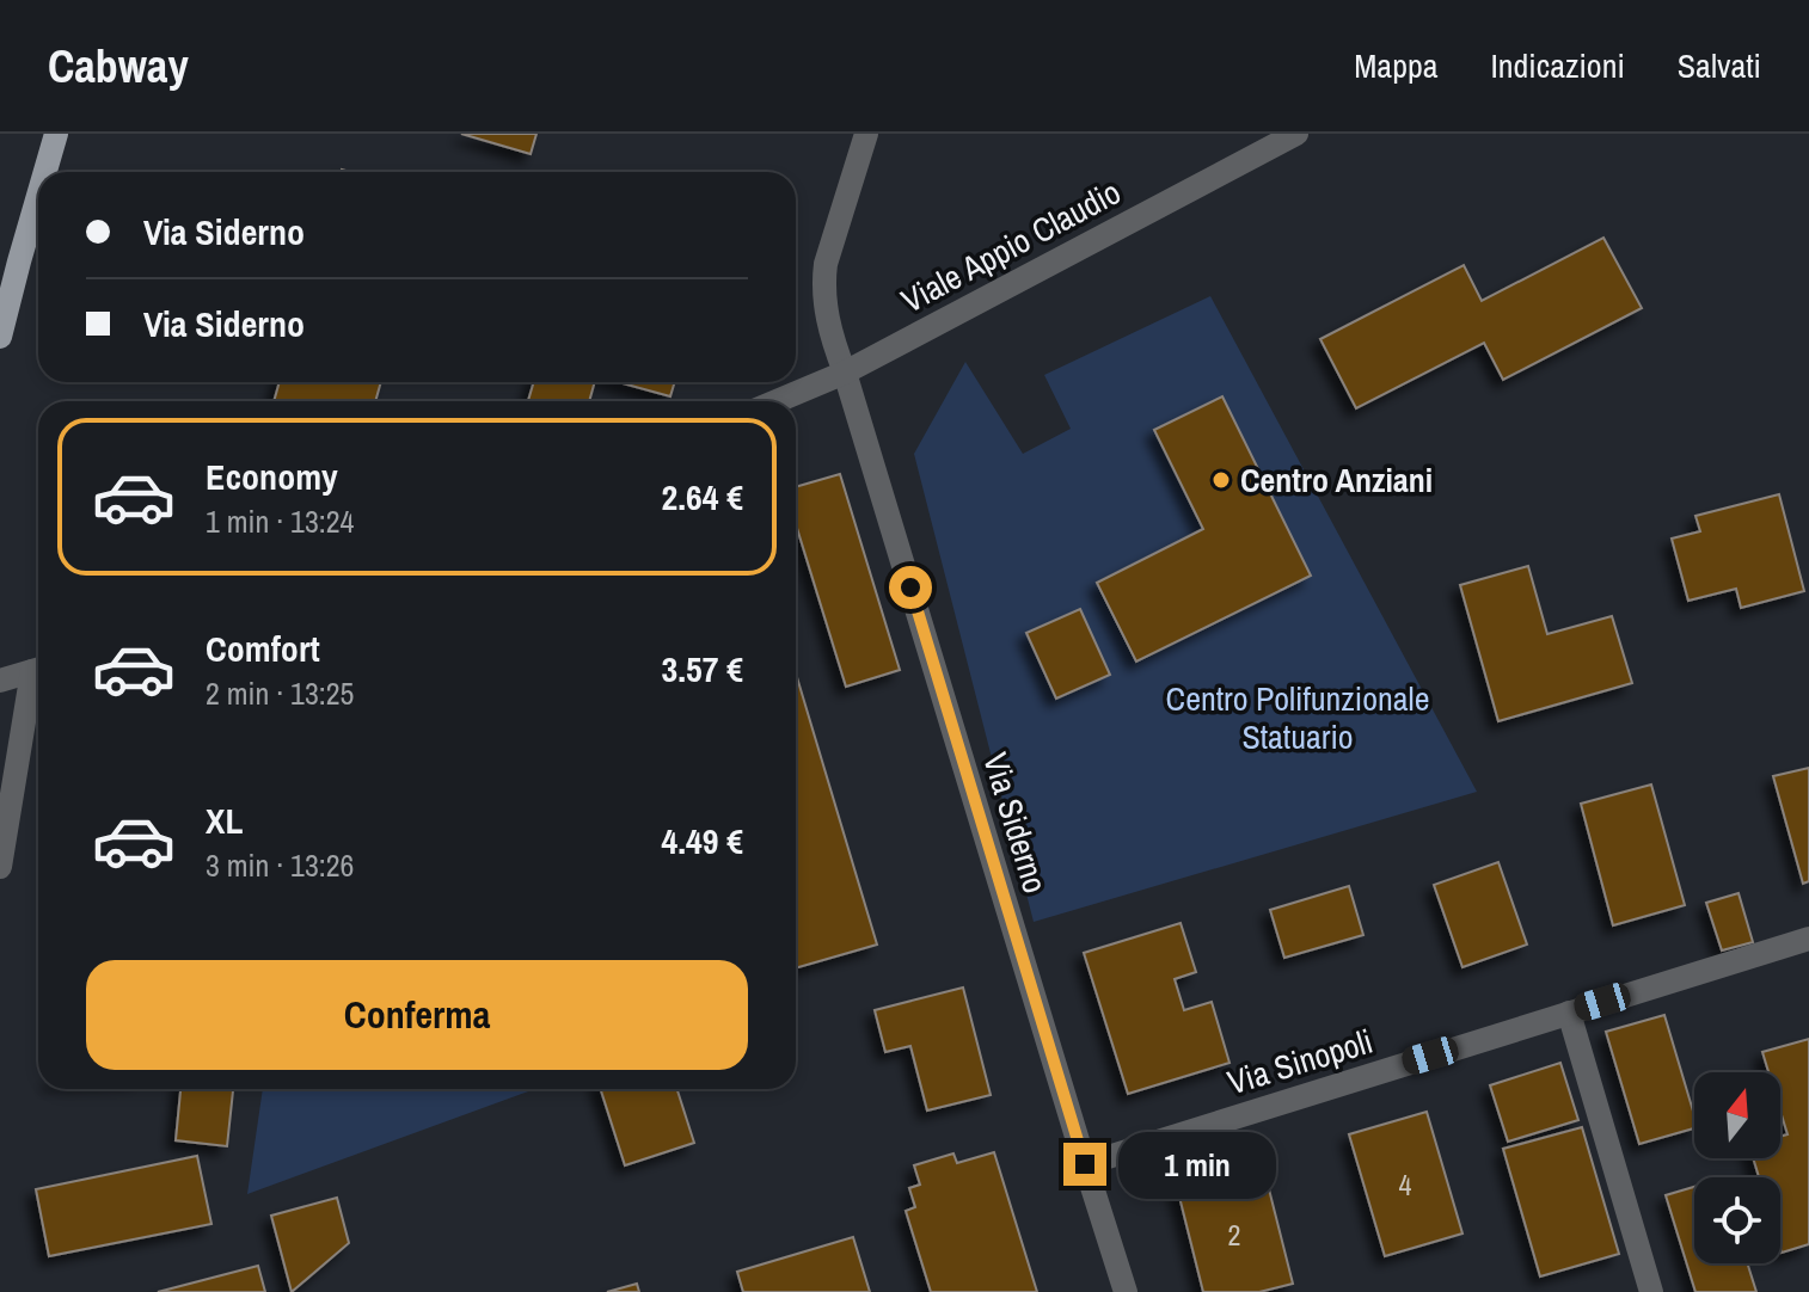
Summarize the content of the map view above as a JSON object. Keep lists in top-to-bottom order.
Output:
{
  "streets": {
    "street": ["Viale Appio Claudio", "Via Siderno", "Via Sinopoli"]
  },
  "crossings": [
    ["Viale Appio Claudio", "Via Siderno"],
    ["Via Siderno", "Via Sinopoli"]
  ],
  "parks": ["Centro Polifunzionale Statuario"],
  "places": ["Centro Anziani"],
  "house_numbers": ["4", "2"],
  "north": "top",
  "page": {
    "header": "Cabway",
    "nav": ["Mappa", "Indicazioni", "Salvati"],
    "banner": ["Via Siderno", "Via Siderno"],
    "list": [
      {
        "name": "Economy",
        "note": "1 min · 13:24",
        "value": "2.64 €"
      },
      {
        "name": "Comfort",
        "note": "2 min · 13:25",
        "value": "3.57 €"
      },
      {
        "name": "XL",
        "note": "3 min · 13:26",
        "value": "4.49 €"
      }
    ],
    "buttons": "Conferma",
    "bubble": "1 min"
  }
}
